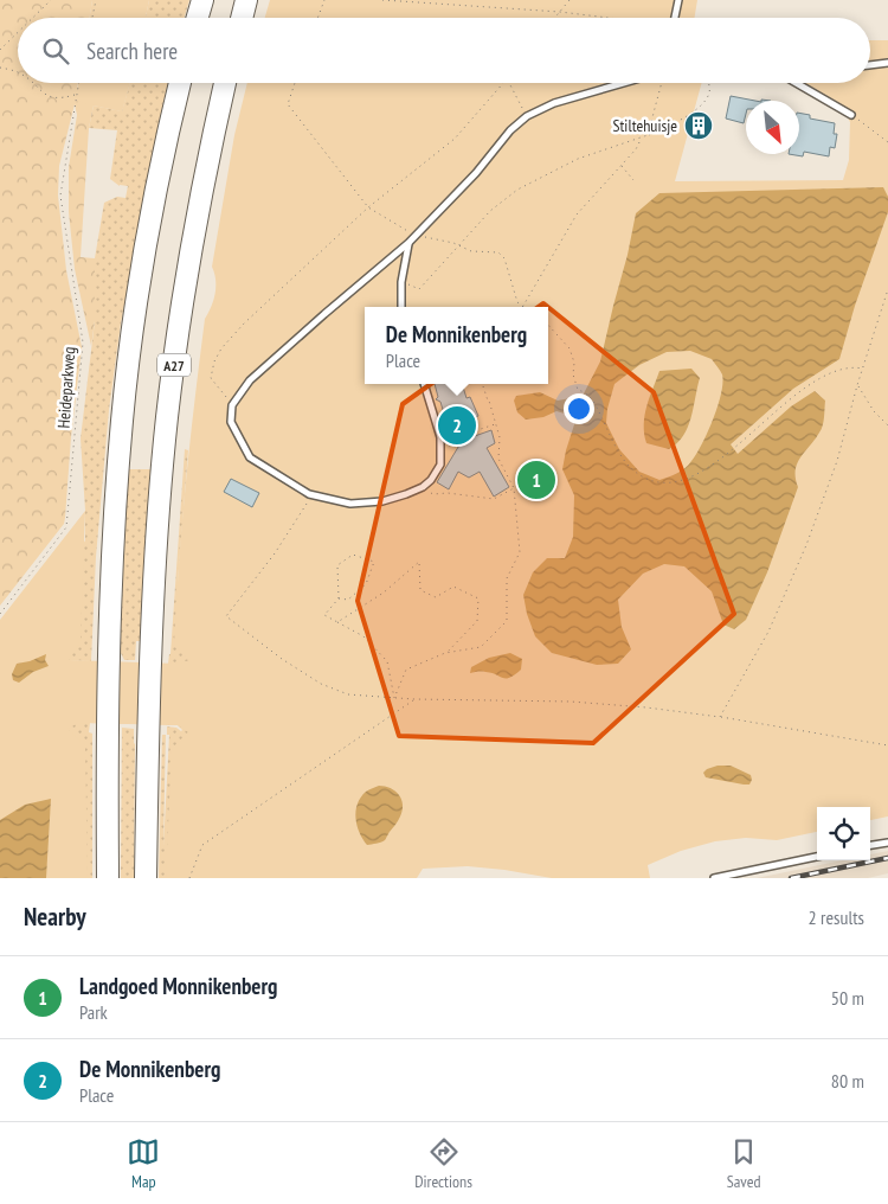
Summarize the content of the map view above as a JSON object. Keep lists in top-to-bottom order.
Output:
{
  "streets": {
    "highway": ["A27"],
    "path": ["Heideparkweg"]
  },
  "places": {
    "building": ["Stiltehuisje"]
  },
  "north": "bottom right",
  "page": {
    "search": "Search here",
    "popup": ["De Monnikenberg", "Place"],
    "pins": ["2", "1"],
    "heading": ["Nearby", "2 results"],
    "list": [
      {
        "mark": "1",
        "name": "Landgoed Monnikenberg",
        "note": "Park",
        "value": "50 m"
      },
      {
        "mark": "2",
        "name": "De Monnikenberg",
        "note": "Place",
        "value": "80 m"
      }
    ],
    "nav": ["Map", "Directions", "Saved"]
  }
}
